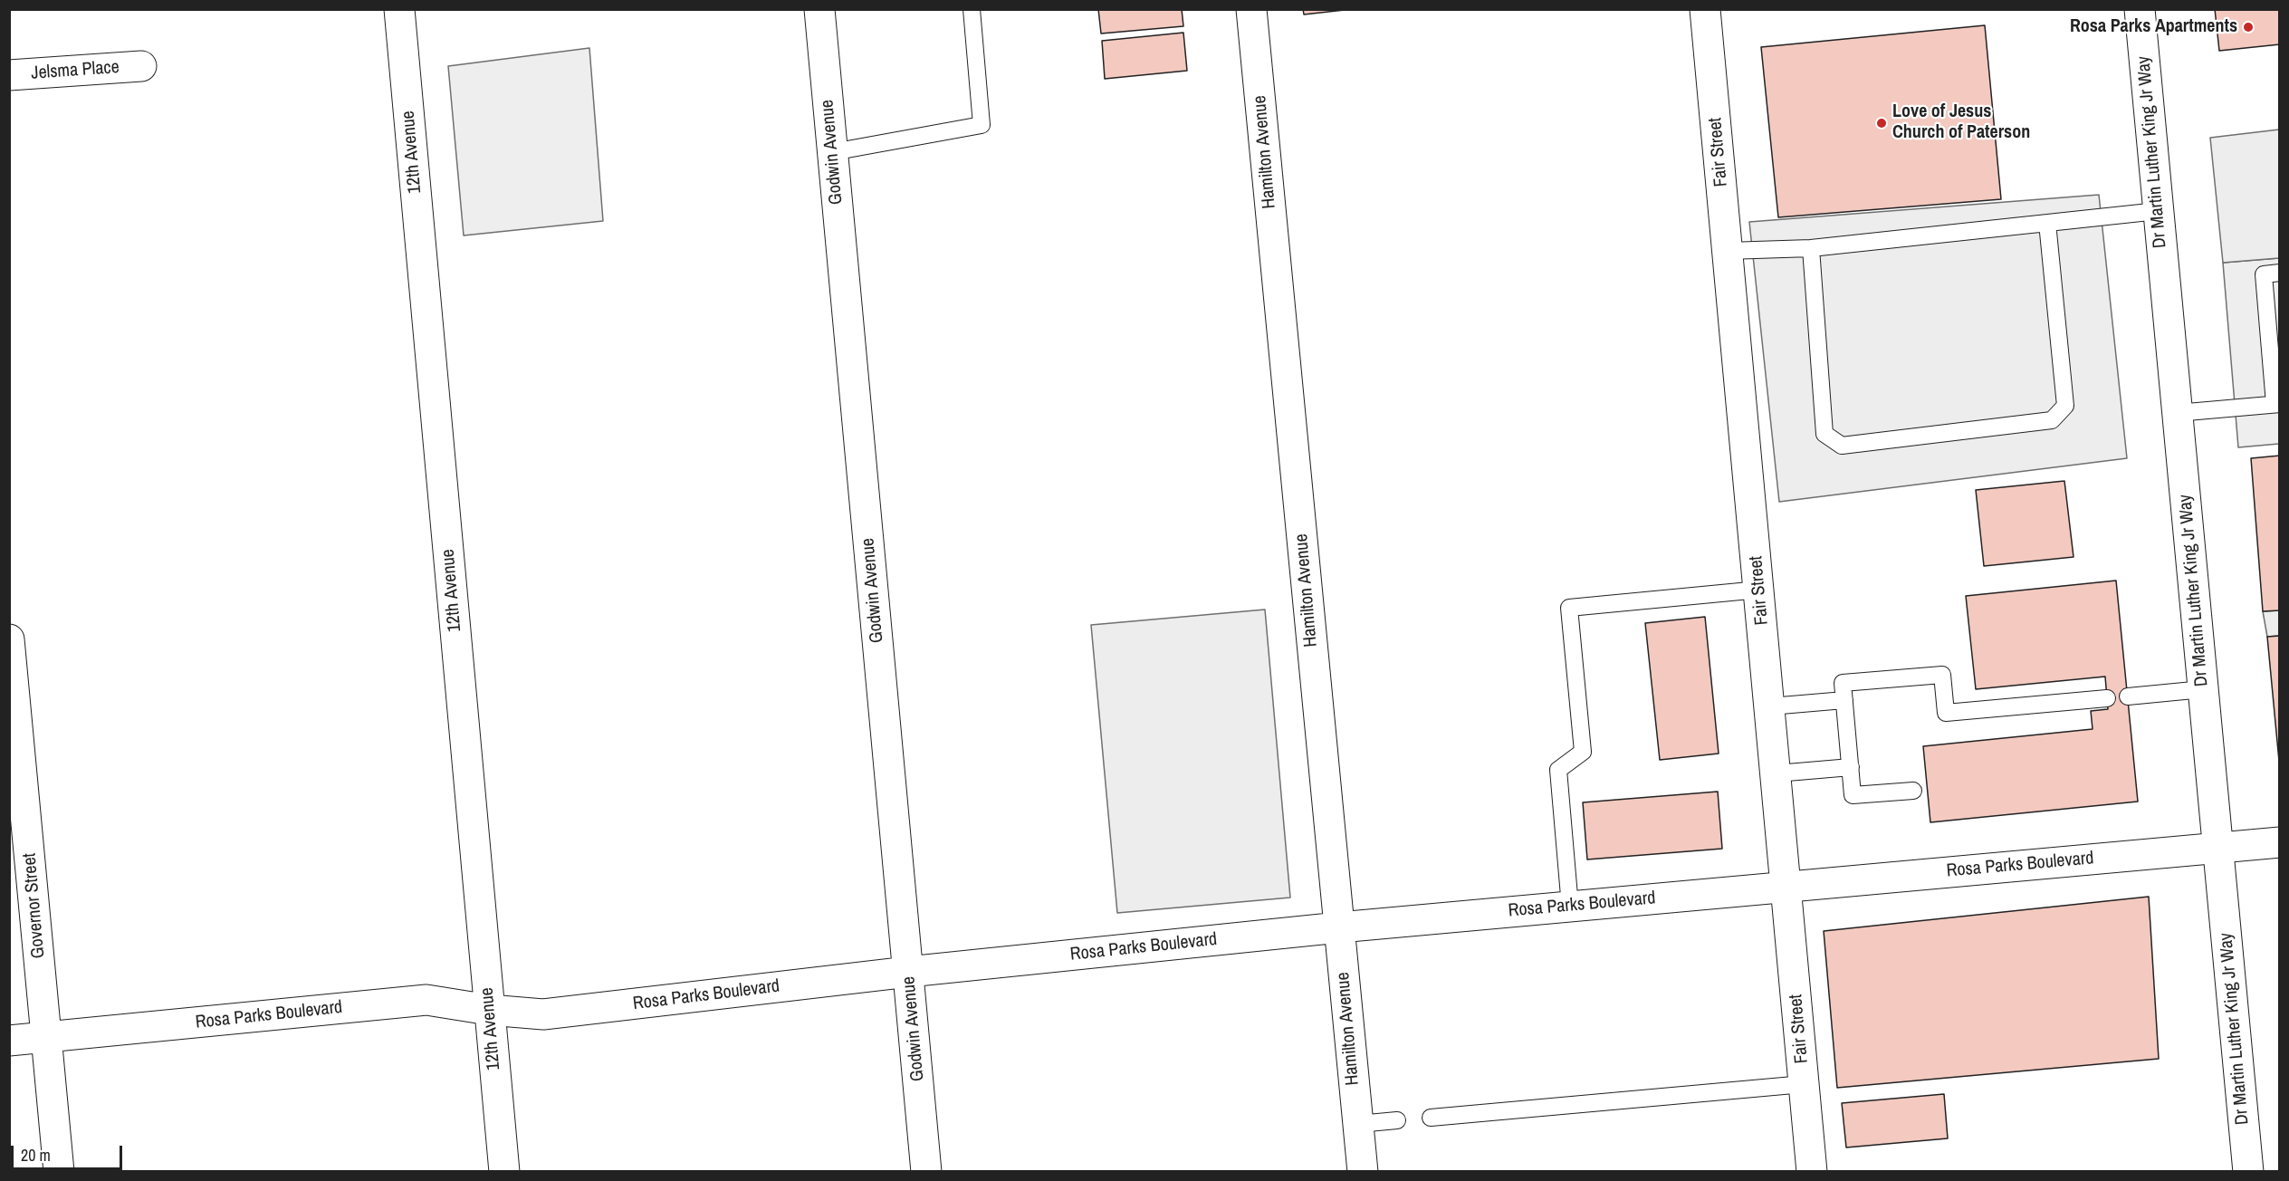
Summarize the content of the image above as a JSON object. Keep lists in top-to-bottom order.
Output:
{
  "streets": {
    "street": [
      "Jelsma Place",
      "12th Avenue",
      "Godwin Avenue",
      "Hamilton Avenue",
      "Fair Street",
      "Dr Martin Luther King Jr Way",
      "Rosa Parks Boulevard",
      "Governor Street"
    ]
  },
  "crossings": [
    ["12th Avenue", "Rosa Parks Boulevard"],
    ["Godwin Avenue", "Rosa Parks Boulevard"],
    ["Hamilton Avenue", "Rosa Parks Boulevard"],
    ["Fair Street", "Rosa Parks Boulevard"],
    ["Dr Martin Luther King Jr Way", "Rosa Parks Boulevard"],
    ["Rosa Parks Boulevard", "Governor Street"]
  ],
  "places": ["Rosa Parks Apartments", "Love of Jesus Church of Paterson"],
  "scale_bar": "20 m"
}
